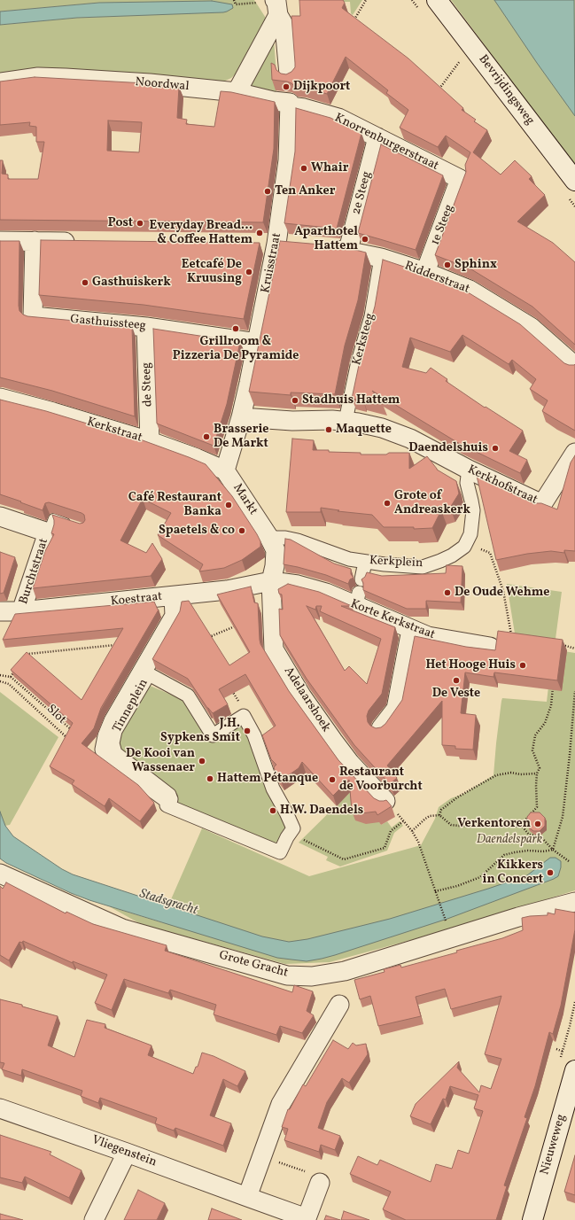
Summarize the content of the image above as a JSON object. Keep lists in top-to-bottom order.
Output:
{
  "streets": {
    "main road": ["Bevrijdingsweg", "Nieuweweg"],
    "street": [
      "Noordwal",
      "Knorrenburgerstraat",
      "2e Steeg",
      "1e Steeg",
      "Kruisstraat",
      "Ridderstraat",
      "Gasthuissteeg",
      "Kerksteeg",
      "de Steeg",
      "Kerkstraat",
      "Kerkhofstraat",
      "Markt",
      "Kerkplein",
      "Burchtstraat",
      "Koestraat",
      "Korte Kerkstraat",
      "Adelaarshoek",
      "Tinneplein",
      "Grote Gracht",
      "Vliegenstein"
    ],
    "path": ["Slot"]
  },
  "crossings": [
    ["Noordwal", "Knorrenburgerstraat"],
    ["Knorrenburgerstraat", "2e Steeg"],
    ["Knorrenburgerstraat", "1e Steeg"],
    ["Knorrenburgerstraat", "Kruisstraat"],
    ["2e Steeg", "Ridderstraat"],
    ["1e Steeg", "Ridderstraat"],
    ["Kruisstraat", "Gasthuissteeg"],
    ["Kruisstraat", "Kerkhofstraat"],
    ["Kruisstraat", "Markt"],
    ["Ridderstraat", "Kerksteeg"],
    ["Gasthuissteeg", "de Steeg"],
    ["Kerksteeg", "Kerkhofstraat"],
    ["de Steeg", "Kerkstraat"],
    ["Kerkstraat", "Markt"],
    ["Kerkhofstraat", "Markt"],
    ["Kerkhofstraat", "Kerkplein"],
    ["Markt", "Kerkplein"],
    ["Markt", "Koestraat"],
    ["Markt", "Korte Kerkstraat"],
    ["Markt", "Adelaarshoek"],
    ["Burchtstraat", "Koestraat"],
    ["Koestraat", "Korte Kerkstraat"],
    ["Koestraat", "Adelaarshoek"],
    ["Koestraat", "Tinneplein"],
    ["Korte Kerkstraat", "Adelaarshoek"]
  ],
  "water": ["Stadsgracht"],
  "parks": ["Daendelspark"],
  "places": [
    "Dijkpoort",
    "Whair",
    "Ten Anker",
    "Post",
    "Everyday Bread... & Coffee Hattem",
    "Aparthotel Hattem",
    "Sphinx",
    "Eetcafé De Kruusing",
    "Gasthuiskerk",
    "Grillroom & Pizzeria De Pyramide",
    "Stadhuis Hattem",
    "Maquette",
    "Brasserie De Markt",
    "Daendelshuis",
    "Grote of Andreaskerk",
    "Café Restaurant Banka",
    "Spaetels & co",
    "De Oude Wehme",
    "Het Hooge Huis",
    "De Veste",
    "J.H. Sypkens Smit",
    "De Kooi van Wassenaer",
    "Hattem Pétanque",
    "Restaurant de Voorburcht",
    "H.W. Daendels",
    "Verkentoren",
    "Kikkers in Concert"
  ]
}
